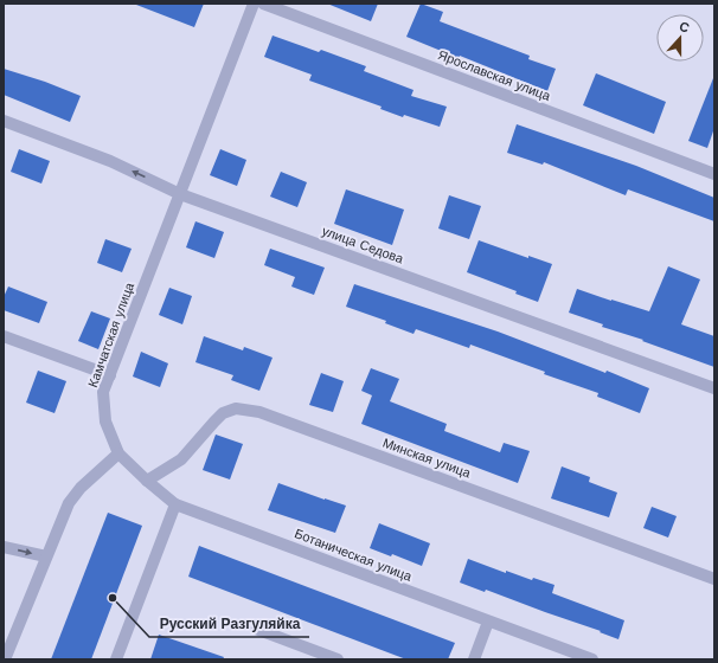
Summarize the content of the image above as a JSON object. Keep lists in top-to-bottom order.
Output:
{
  "streets": {
    "street": [
      "Ярославская улица",
      "улица Седова",
      "Камчатская улица",
      "Минская улица",
      "Ботаническая улица"
    ]
  },
  "crossings": [
    ["улица Седова", "Камчатская улица"],
    ["Камчатская улица", "Ботаническая улица"],
    ["Минская улица", "Ботаническая улица"]
  ],
  "places": ["Русский Разгуляйка"],
  "north": "top"
}
